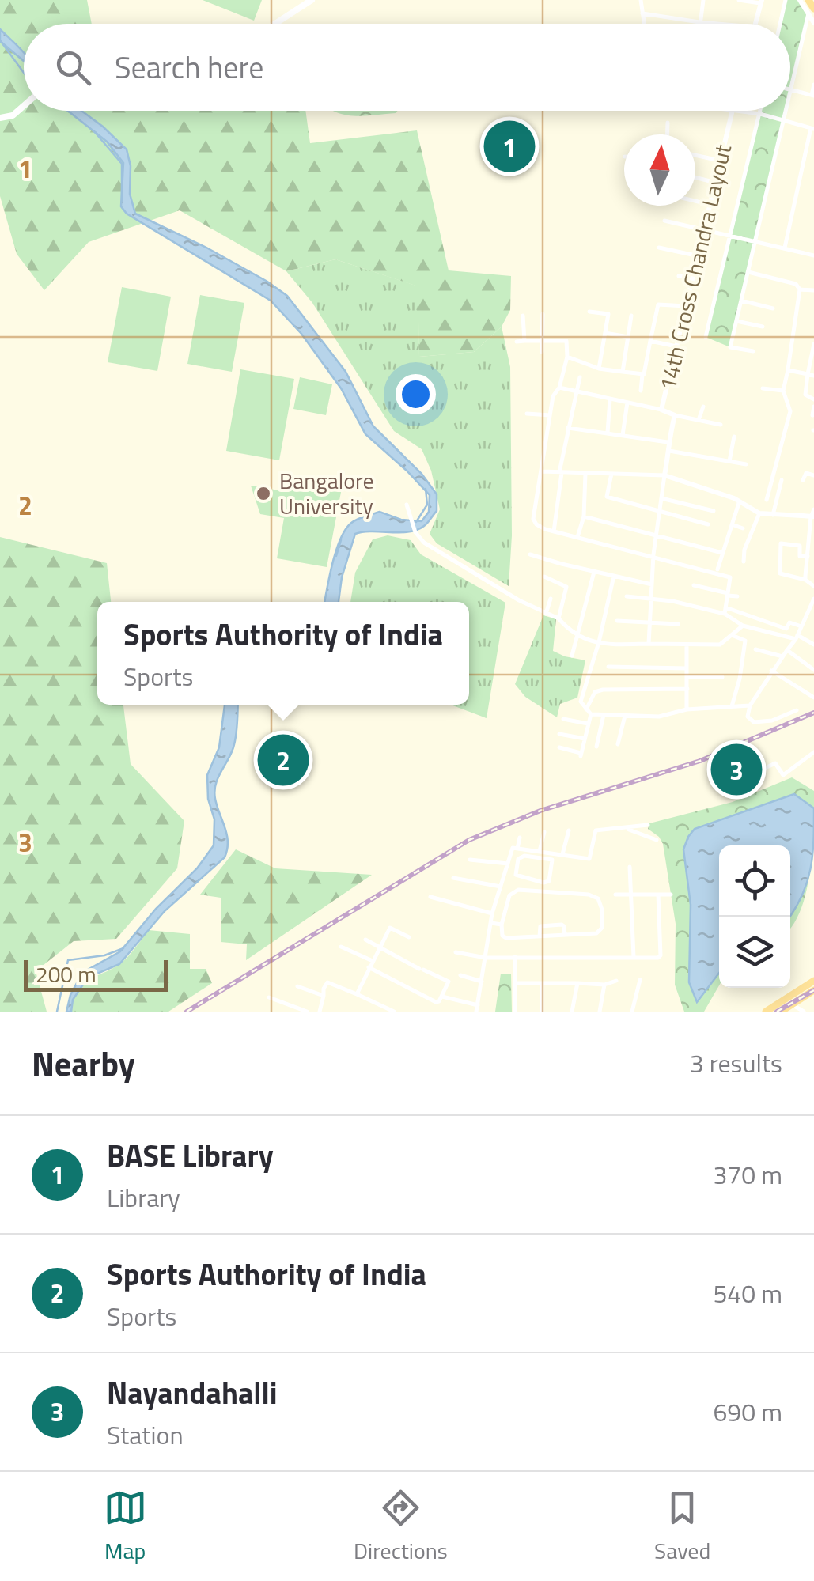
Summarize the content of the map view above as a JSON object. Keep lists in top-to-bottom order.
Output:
{
  "streets": {
    "street": ["14th Cross Chandra Layout"]
  },
  "places": ["Bangalore University"],
  "scale_bar": "200 m",
  "north": "top",
  "page": {
    "search": "Search here",
    "pins": ["1", "2", "3"],
    "popup": ["Sports Authority of India", "Sports"],
    "scale": "200 m",
    "heading": ["Nearby", "3 results"],
    "list": [
      {
        "mark": "1",
        "name": "BASE Library",
        "note": "Library",
        "value": "370 m"
      },
      {
        "mark": "2",
        "name": "Sports Authority of India",
        "note": "Sports",
        "value": "540 m"
      },
      {
        "mark": "3",
        "name": "Nayandahalli",
        "note": "Station",
        "value": "690 m"
      }
    ],
    "nav": ["Map", "Directions", "Saved"]
  },
  "grid": {
    "rows": ["1", "2", "3"]
  }
}
